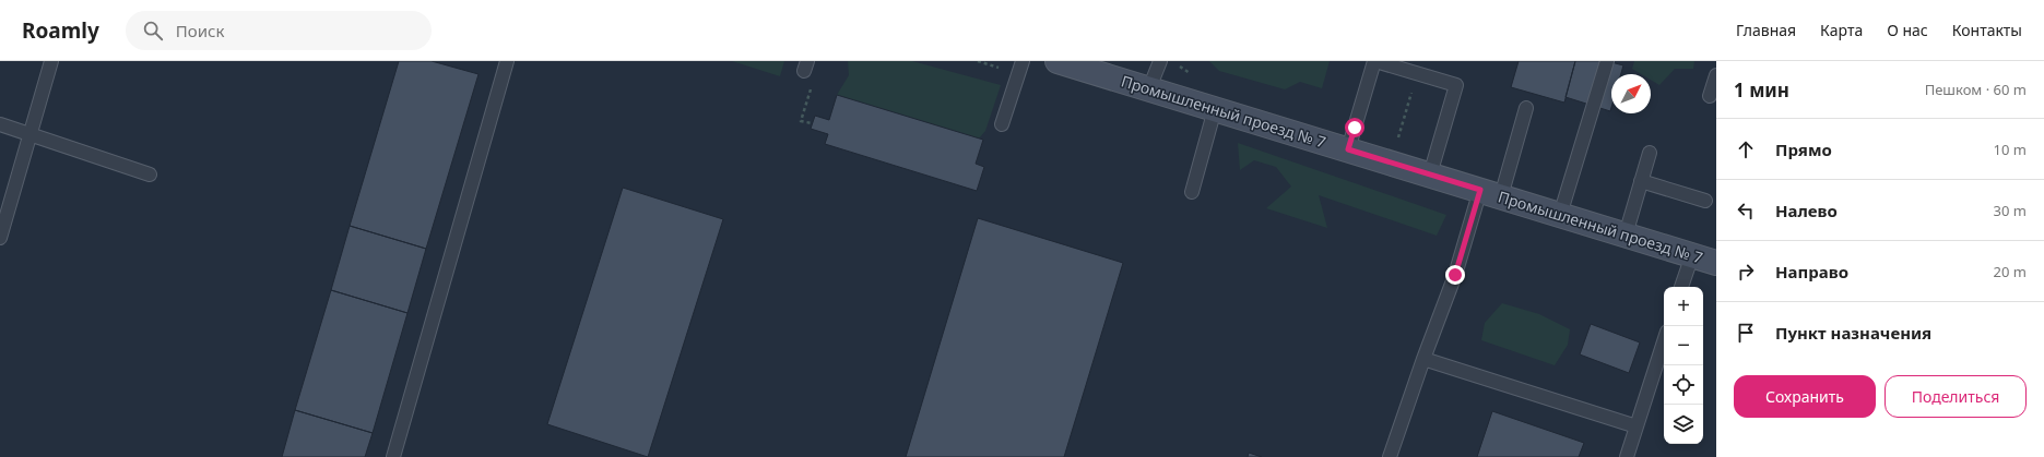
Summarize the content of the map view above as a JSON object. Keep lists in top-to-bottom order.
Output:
{
  "streets": {
    "street": ["Промышленный проезд № 7"]
  },
  "north": "top right",
  "page": {
    "header": "Roamly",
    "search": "Поиск",
    "nav": [
      "Главная",
      "Карта",
      "О нас",
      "Контакты"
    ],
    "heading": ["1 мин", "Пешком · 60 m"],
    "list": [
      ["Прямо", "10 m"],
      ["Налево", "30 m"],
      ["Направо", "20 m"],
      "Пункт назначения"
    ],
    "map_buttons": ["+", "−"],
    "buttons": ["Сохранить", "Поделиться"]
  }
}
